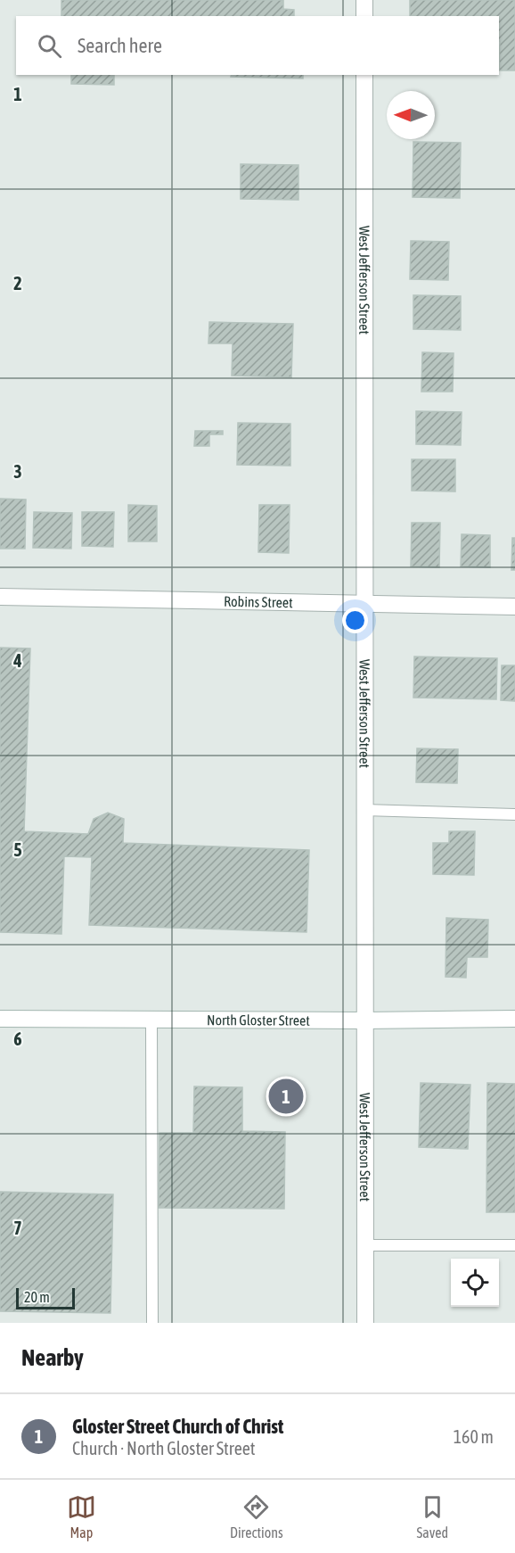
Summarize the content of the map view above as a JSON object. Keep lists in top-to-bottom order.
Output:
{
  "streets": {
    "street": ["West Jefferson Street", "Robins Street", "North Gloster Street"]
  },
  "crossings": [
    ["West Jefferson Street", "Robins Street"],
    ["West Jefferson Street", "North Gloster Street"]
  ],
  "scale_bar": "20 m",
  "north": "left",
  "page": {
    "search": "Search here",
    "pins": "1",
    "scale": "20 m",
    "heading": "Nearby",
    "list": [
      {
        "mark": "1",
        "name": "Gloster Street Church of Christ",
        "note": "Church · North Gloster Street",
        "value": "160 m"
      }
    ],
    "nav": ["Map", "Directions", "Saved"]
  },
  "grid": {
    "rows": [
      "1",
      "2",
      "3",
      "4",
      "5",
      "6",
      "7"
    ]
  }
}
